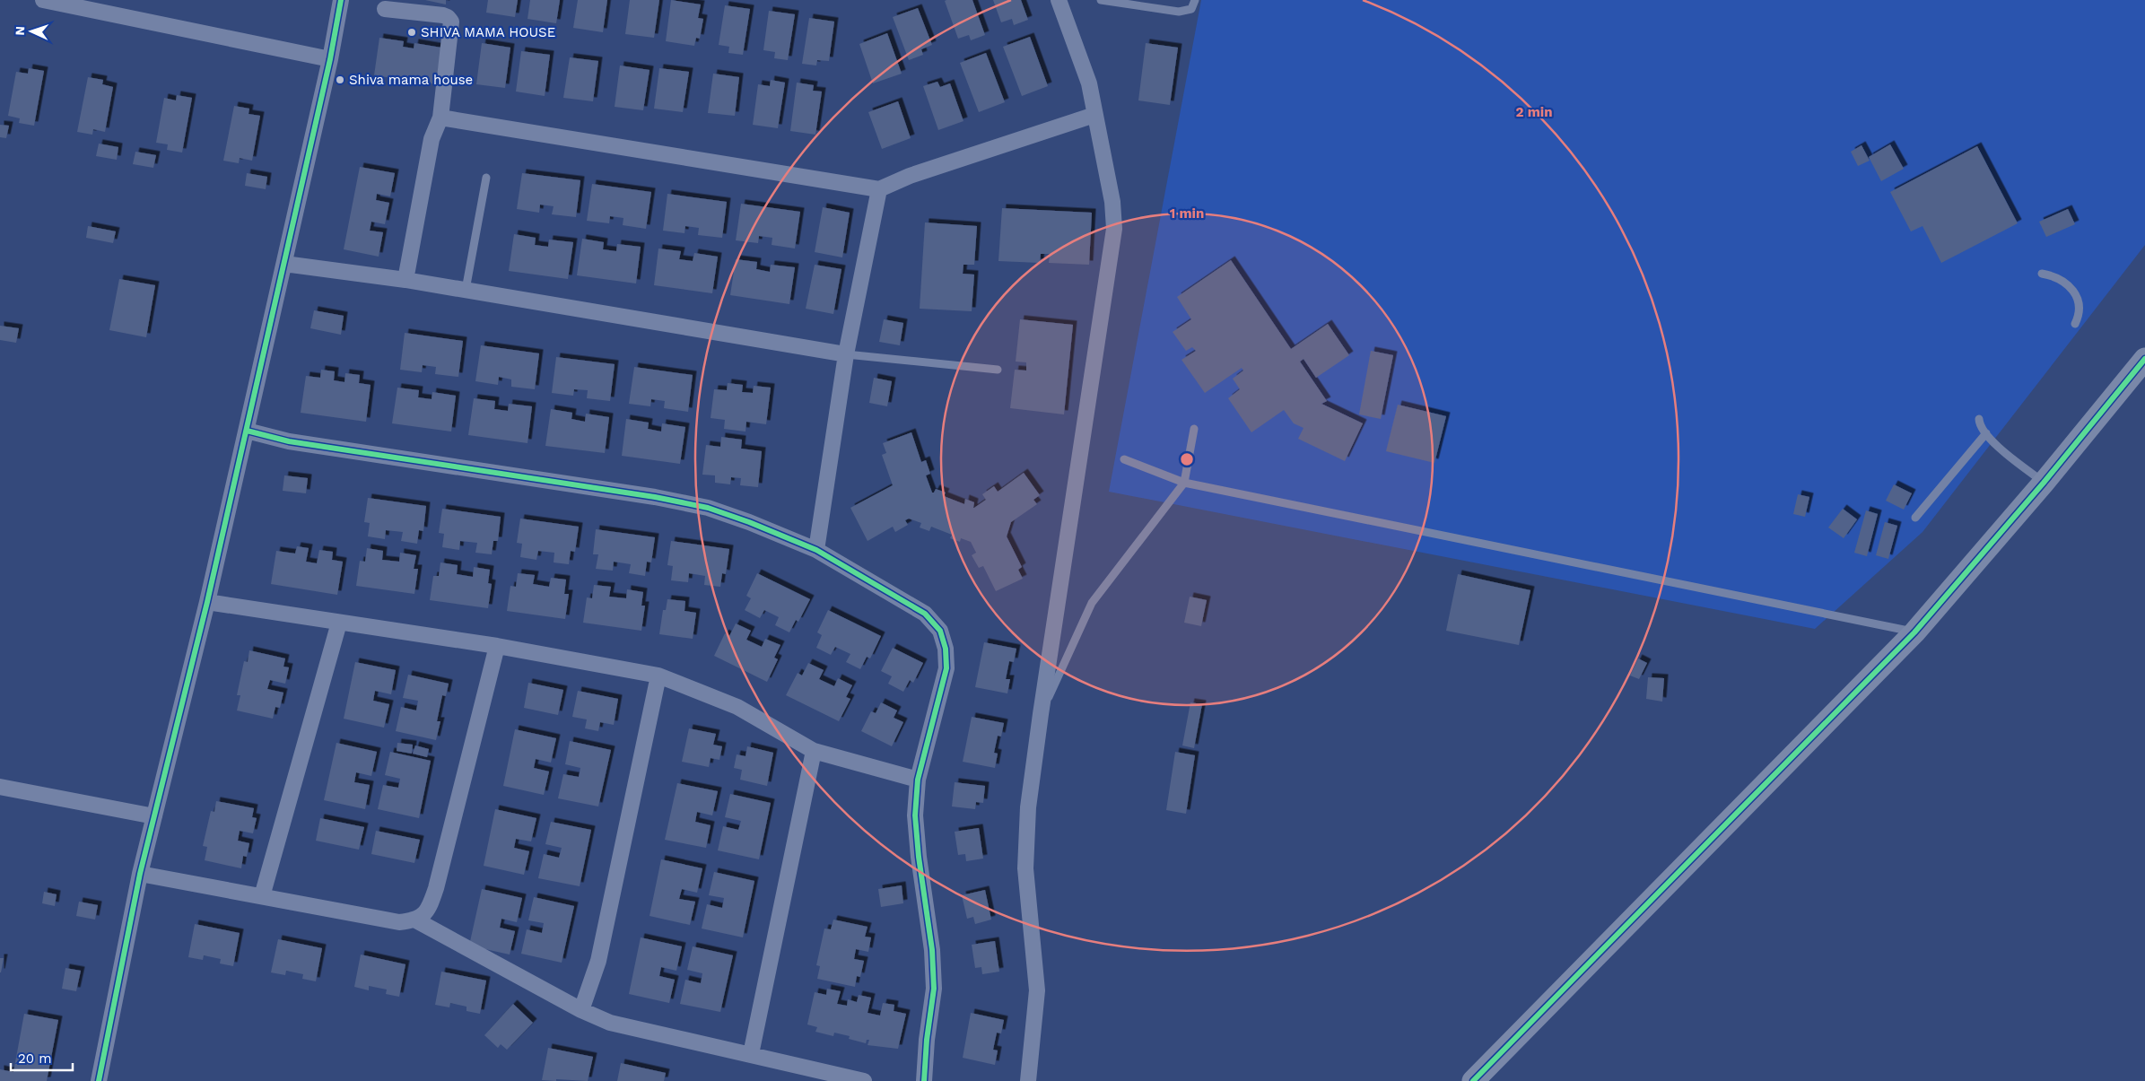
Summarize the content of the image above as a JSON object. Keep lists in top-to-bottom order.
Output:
{
  "places": ["SHIVA MAMA HOUSE", "Shiva mama house"],
  "scale_bar": "20 m",
  "north": "left",
  "rings": ["2 min", "1 min"]
}
